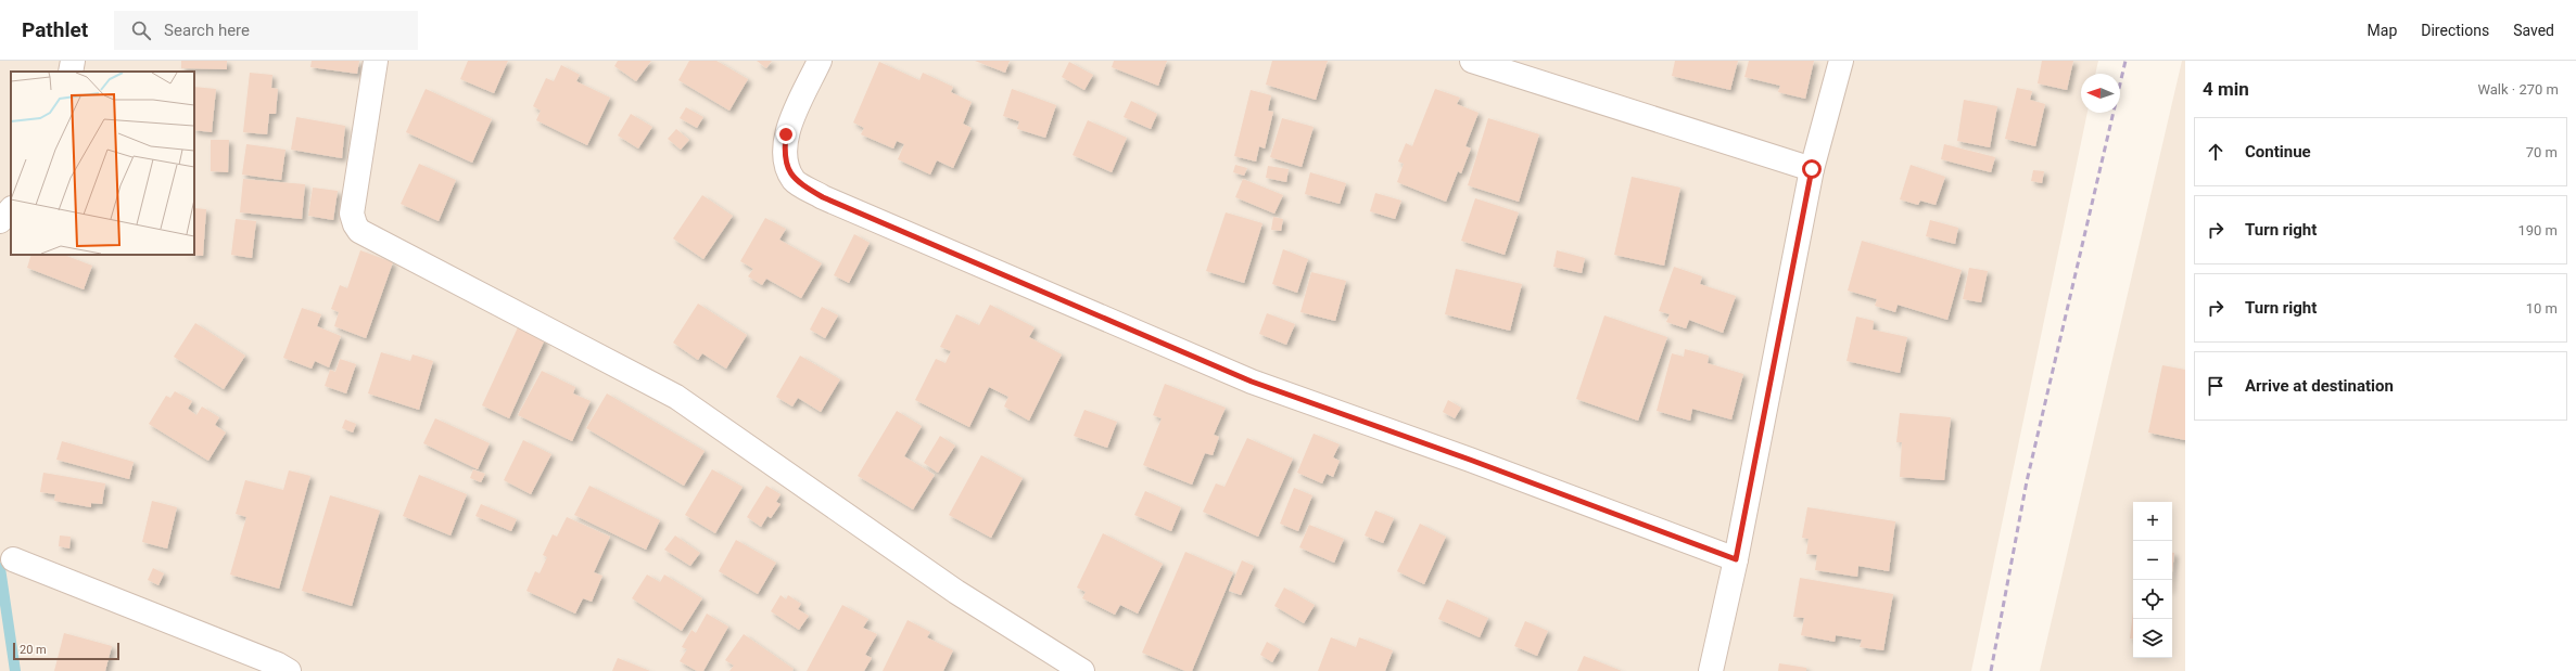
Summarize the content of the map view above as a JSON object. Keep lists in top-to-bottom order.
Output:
{
  "scale_bar": "20 m",
  "north": "left",
  "page": {
    "header": "Pathlet",
    "search": "Search here",
    "nav": ["Map", "Directions", "Saved"],
    "heading": ["4 min", "Walk · 270 m"],
    "list": [
      ["Continue", "70 m"],
      ["Turn right", "190 m"],
      ["Turn right", "10 m"],
      "Arrive at destination"
    ],
    "map_buttons": ["+", "−"],
    "scale": "20 m"
  }
}
